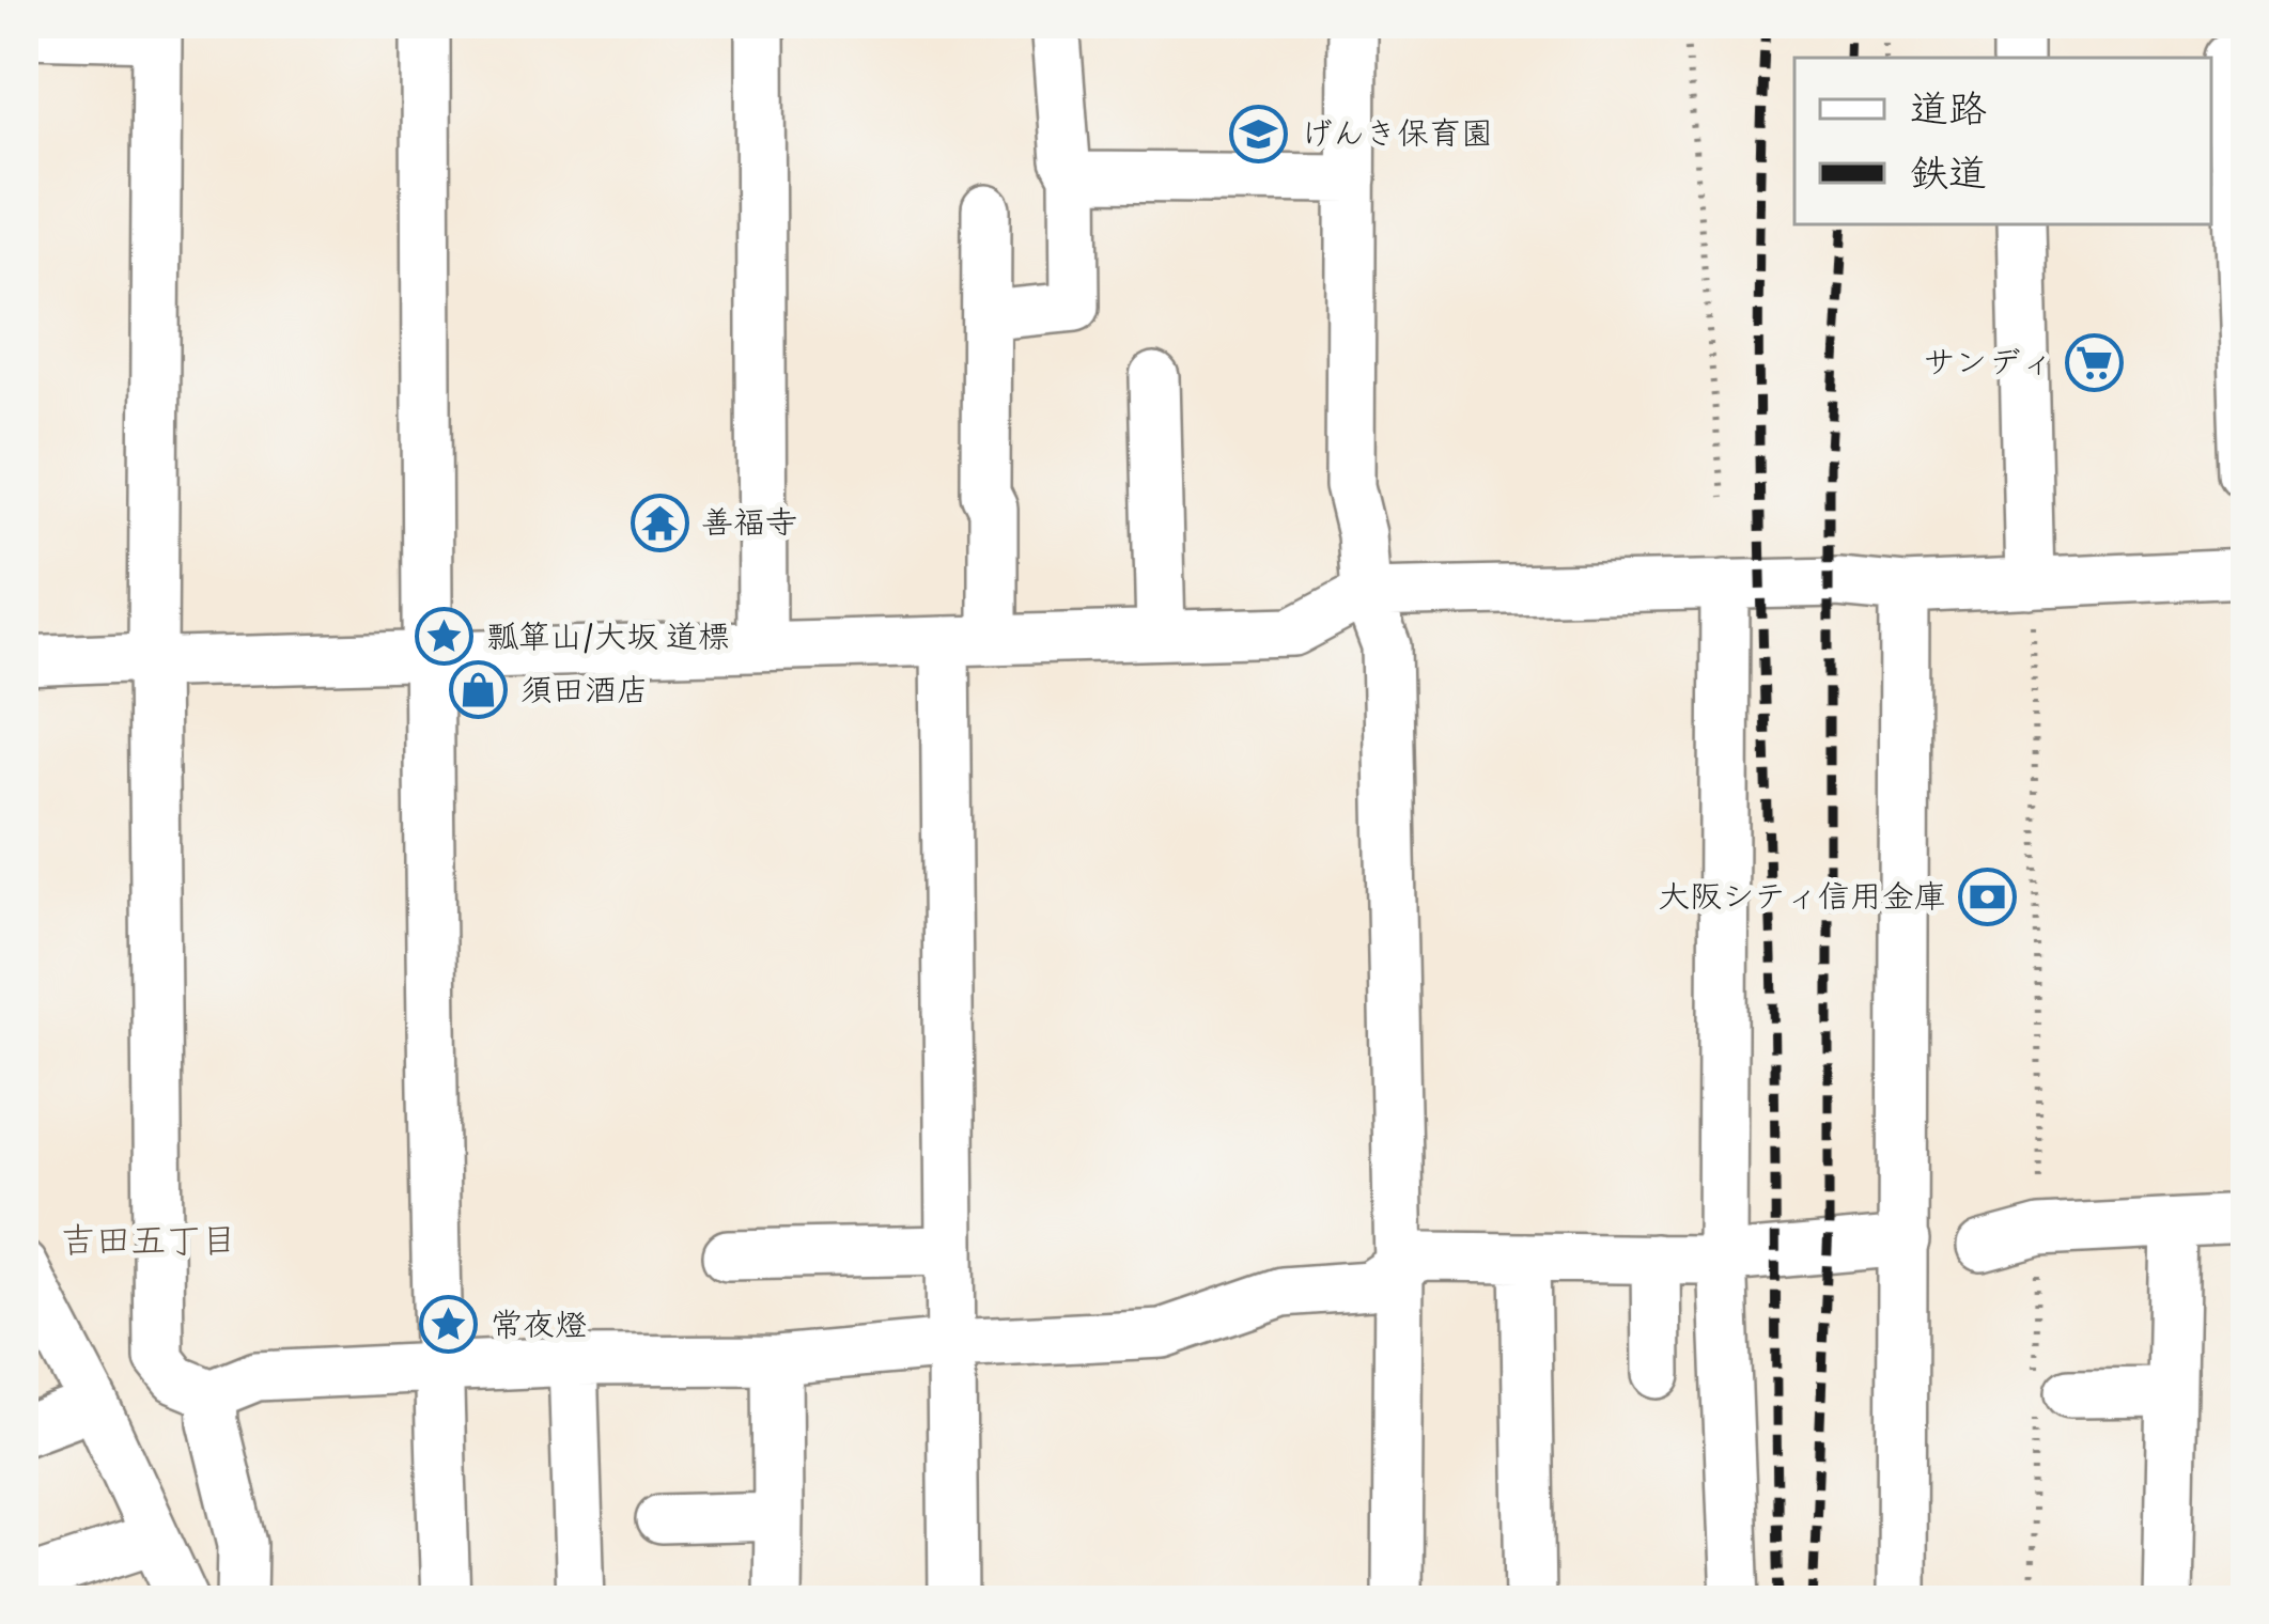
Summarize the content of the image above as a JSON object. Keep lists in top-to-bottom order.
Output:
{
  "districts": ["吉田五丁目"],
  "places": {
    "school or university": ["げんき保育園"],
    "supermarket": ["サンディ"],
    "temple": ["善福寺"],
    "place": ["瓢箪山/大坂 道標", "常夜燈"],
    "shop": ["須田酒店"],
    "bank": ["大阪シティ信用金庫"]
  },
  "legend": ["道路", "鉄道"]
}
